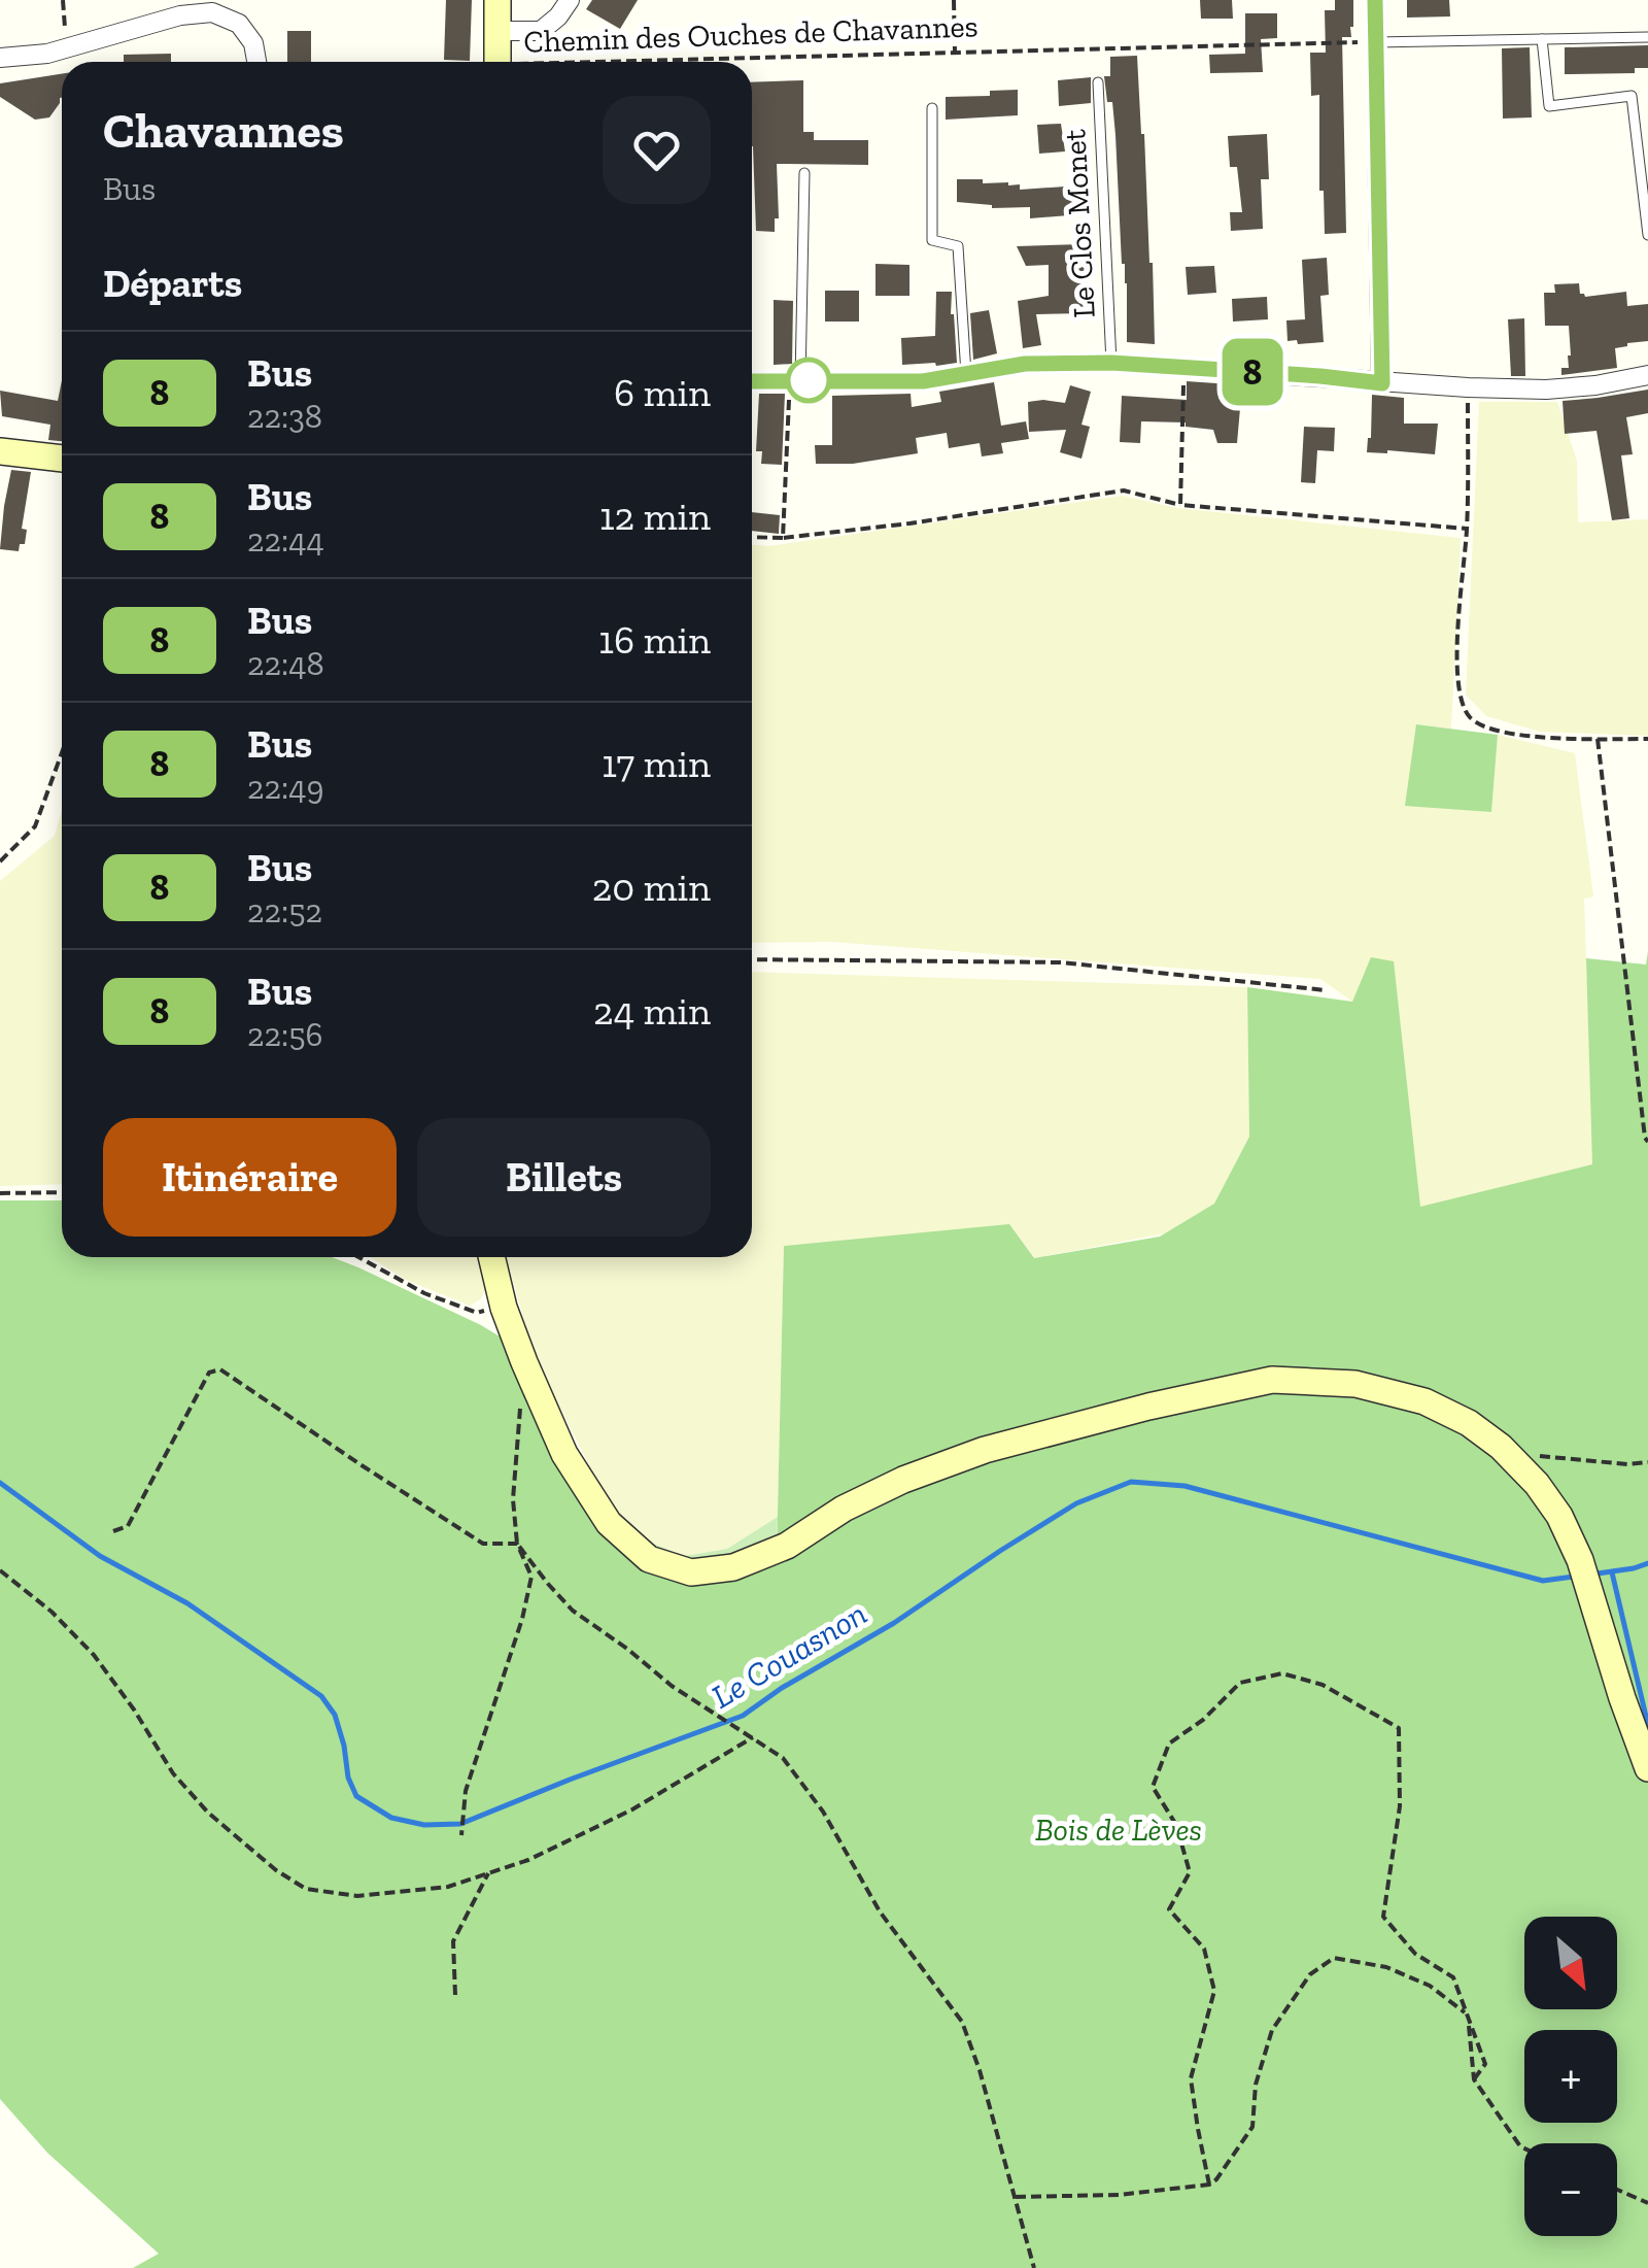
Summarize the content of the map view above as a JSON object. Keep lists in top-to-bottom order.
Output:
{
  "streets": {
    "lane": ["Le Clos Monet"],
    "path": ["Chemin des Ouches de Chavannes"]
  },
  "water": ["Le Couasnon"],
  "parks": ["Bois de Lèves"],
  "lines": ["bus line 8"],
  "north": "bottom right",
  "page": {
    "on_map": "8",
    "heading": [
      ["Chavannes", "Bus"],
      "Départs"
    ],
    "list": [
      {
        "mark": "8",
        "name": "Bus",
        "note": "22:38",
        "value": "6 min"
      },
      {
        "mark": "8",
        "name": "Bus",
        "note": "22:44",
        "value": "12 min"
      },
      {
        "mark": "8",
        "name": "Bus",
        "note": "22:48",
        "value": "16 min"
      },
      {
        "mark": "8",
        "name": "Bus",
        "note": "22:49",
        "value": "17 min"
      },
      {
        "mark": "8",
        "name": "Bus",
        "note": "22:52",
        "value": "20 min"
      },
      {
        "mark": "8",
        "name": "Bus",
        "note": "22:56",
        "value": "24 min"
      }
    ],
    "buttons": ["Itinéraire", "Billets"],
    "map_buttons": ["+", "−"]
  }
}
